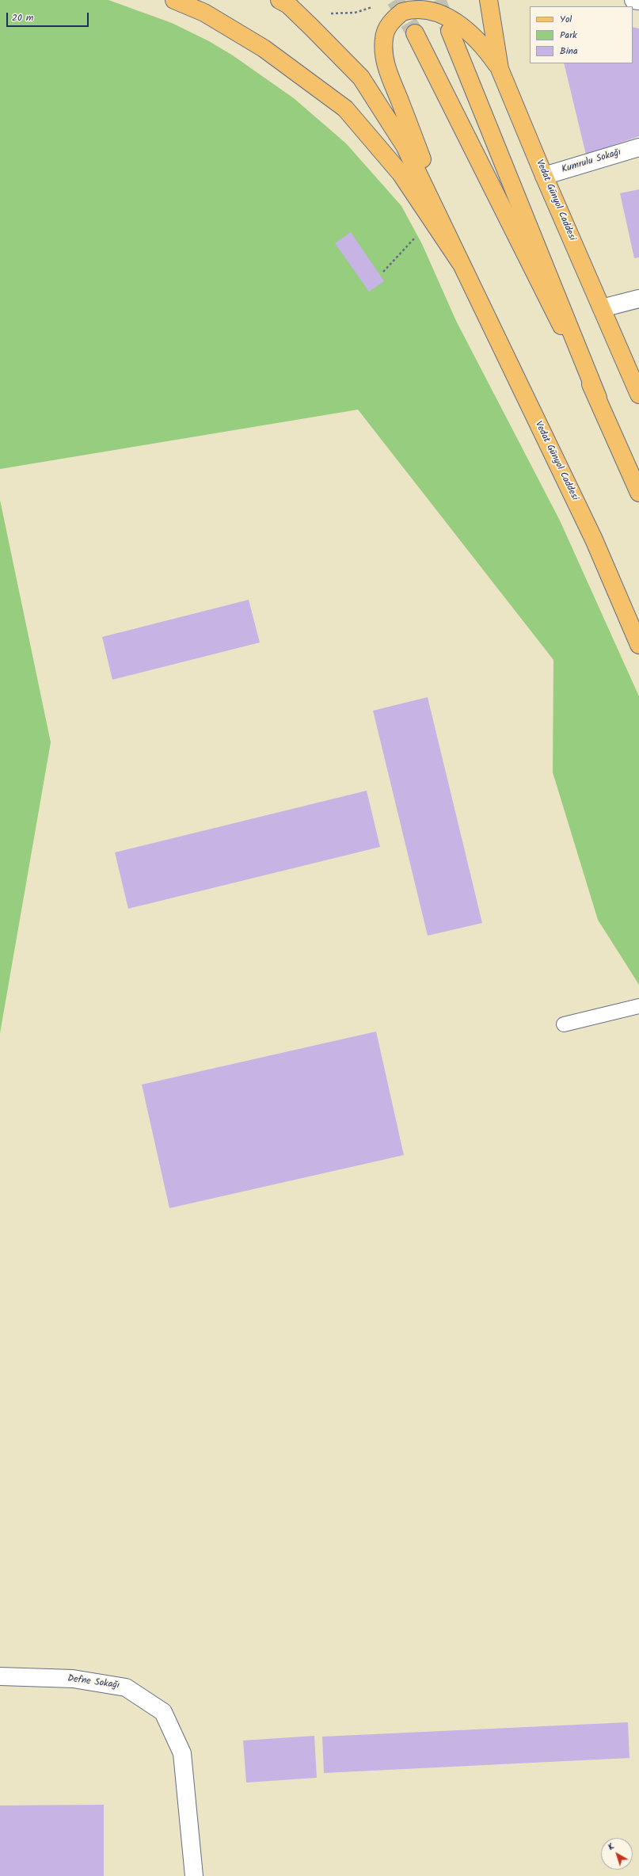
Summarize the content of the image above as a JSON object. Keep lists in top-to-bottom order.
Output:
{
  "streets": {
    "main road": ["Vedat Günyol Caddesi"],
    "street": ["Kumrulu Sokağı", "Defne Sokağı"]
  },
  "crossings": [
    ["Kumrulu Sokağı", "Vedat Günyol Caddesi"]
  ],
  "legend": ["Yol", "Park", "Bina"],
  "scale_bar": "20 m",
  "north": "top left"
}
